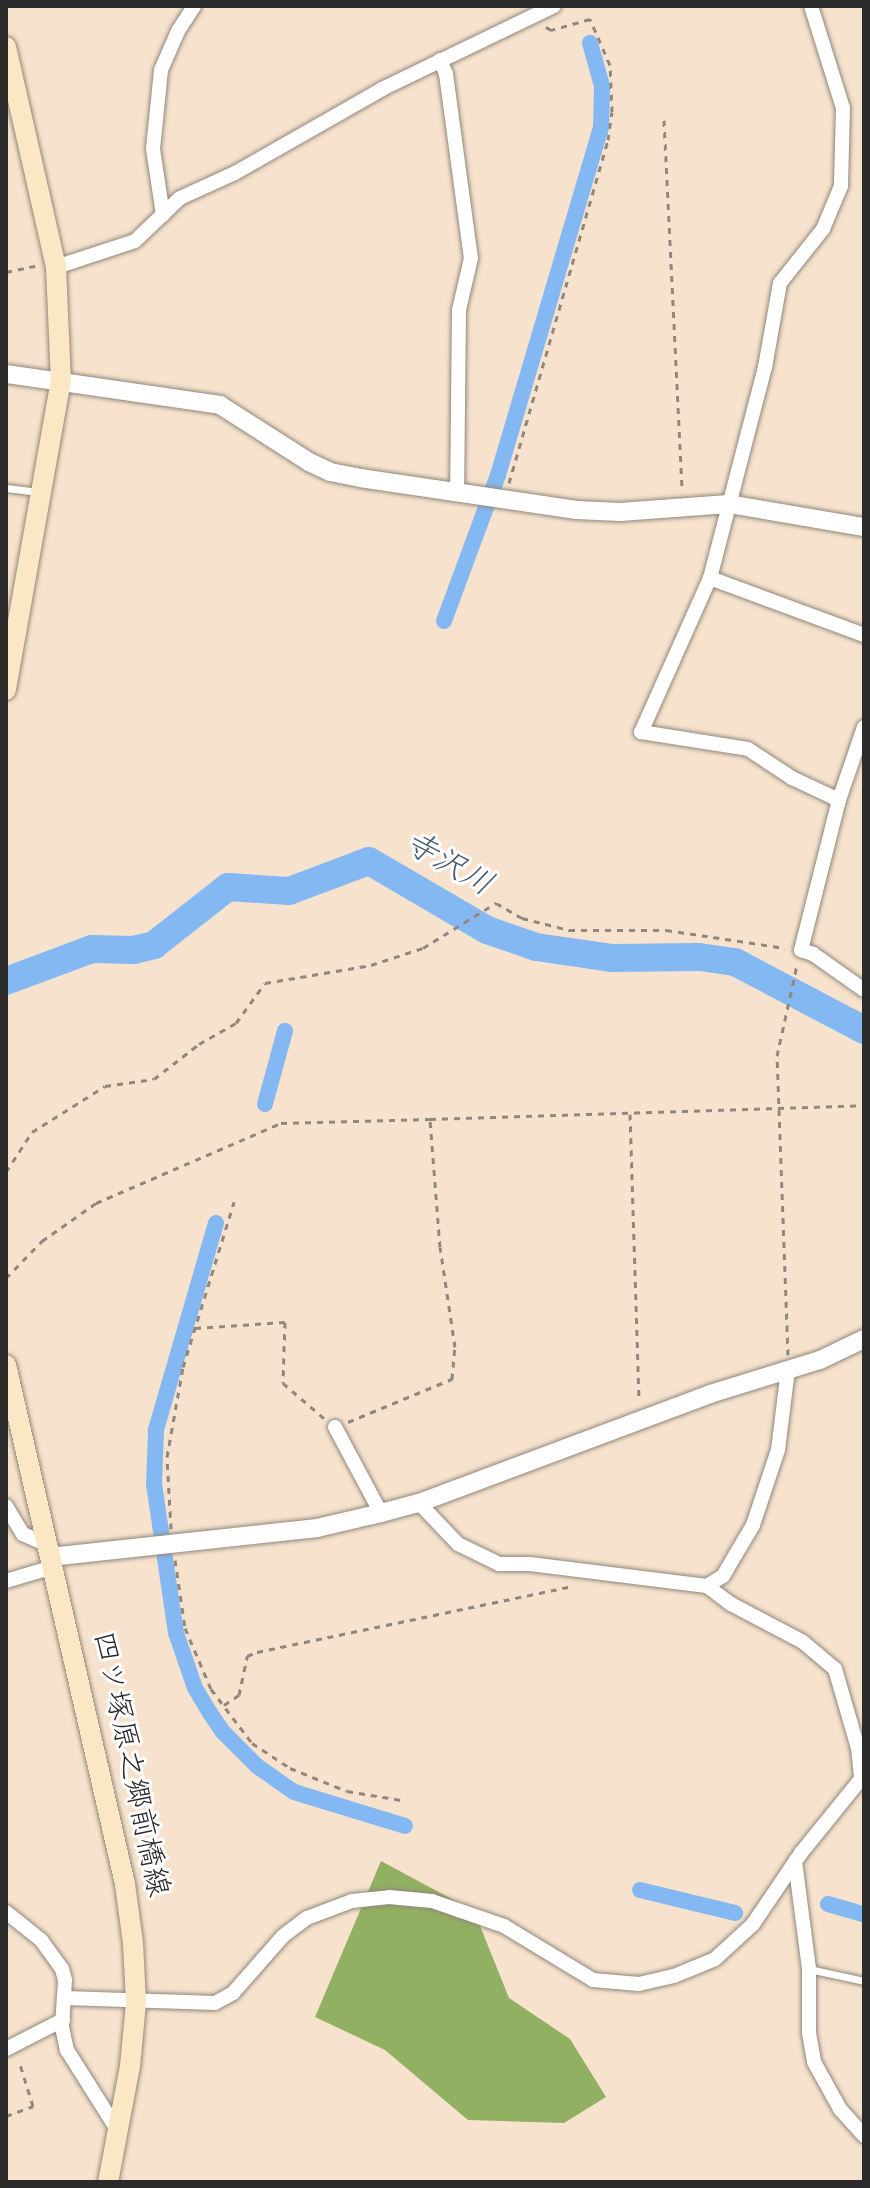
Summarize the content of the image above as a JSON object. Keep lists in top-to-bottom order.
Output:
{
  "streets": {
    "main road": ["四ツ塚原之郷前橋線"]
  },
  "water": ["寺沢川"]
}
